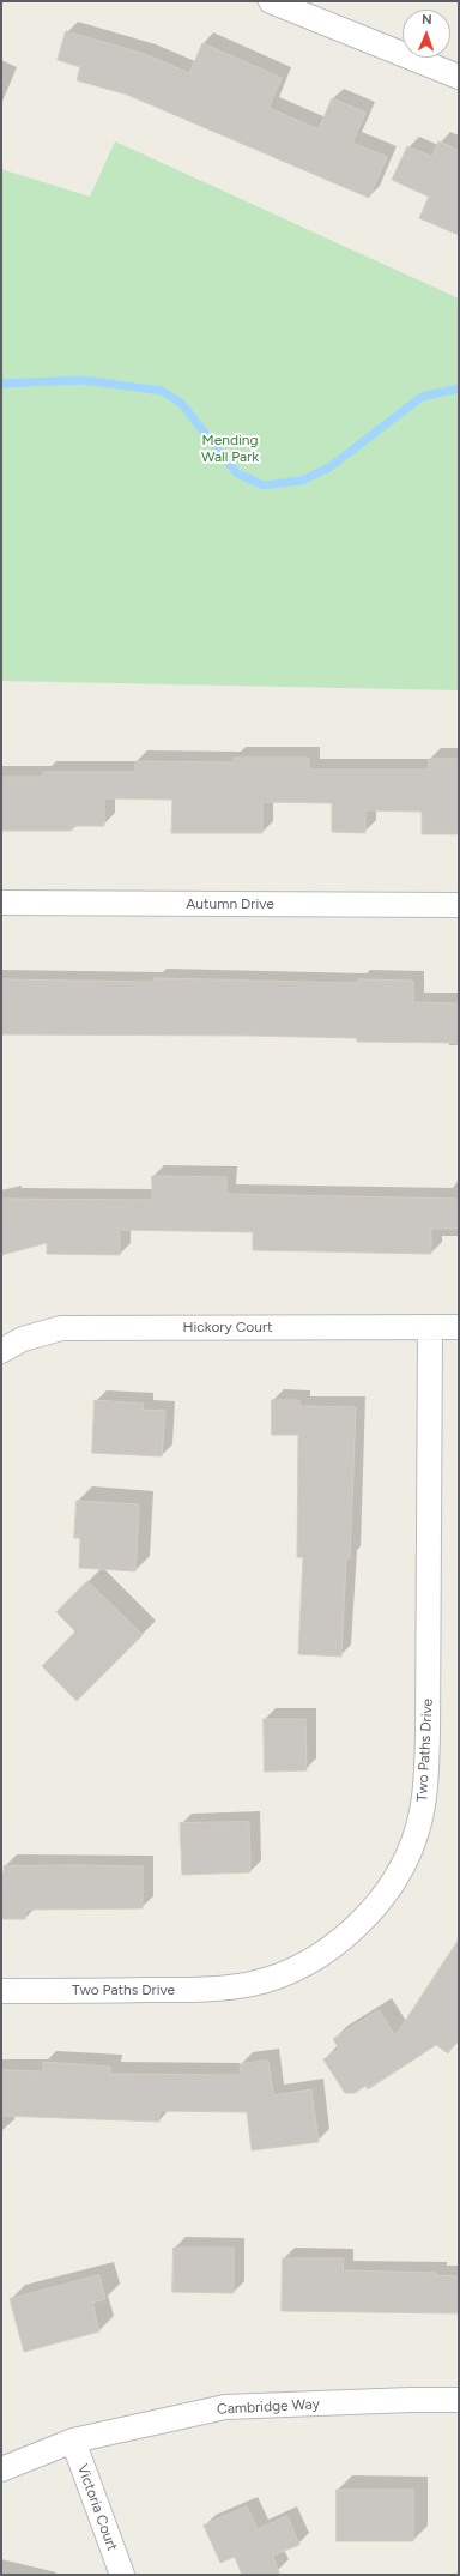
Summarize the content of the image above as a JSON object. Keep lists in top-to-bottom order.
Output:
{
  "streets": {
    "street": [
      "Autumn Drive",
      "Hickory Court",
      "Two Paths Drive",
      "Cambridge Way",
      "Victoria Court"
    ]
  },
  "crossings": [
    ["Hickory Court", "Two Paths Drive"],
    ["Cambridge Way", "Victoria Court"]
  ],
  "parks": ["Mending Wall Park"],
  "north": "top"
}
